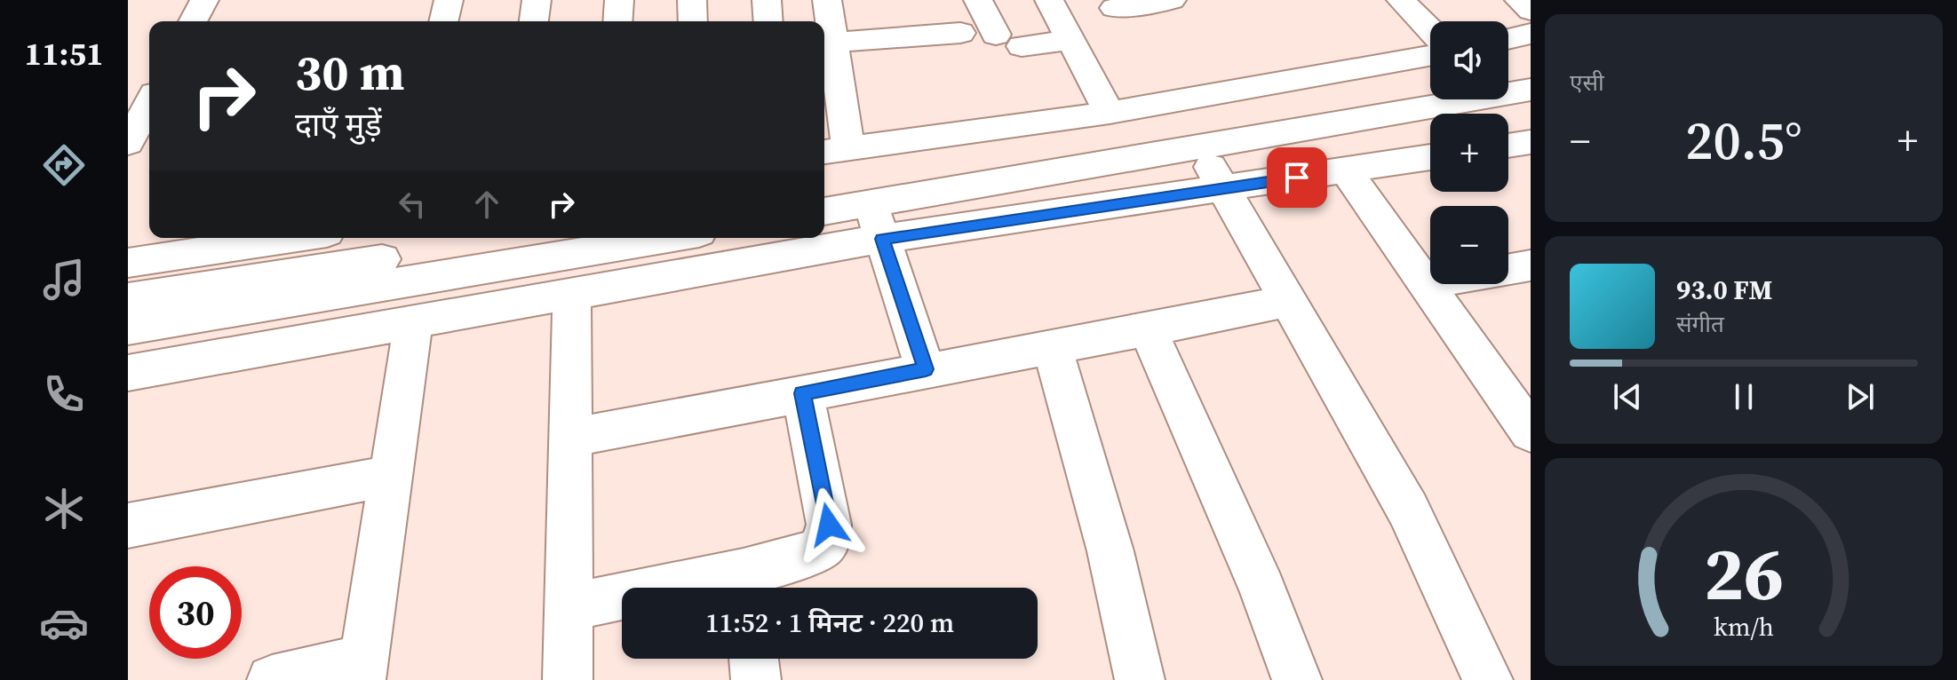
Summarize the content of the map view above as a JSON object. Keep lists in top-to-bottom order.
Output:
{
  "page": {
    "tabs": "11:51",
    "tile": "एसी",
    "map_buttons": ["+", "−"],
    "turn": ["30 m", "दाएँ मुड़ें"],
    "heat": ["−", "20.5°", "+"],
    "song": ["93.0 FM", "संगीत"],
    "limit": "30",
    "trip": "11:52 · 1 मिनट · 220 m",
    "gauge": ["26", "km/h"]
  }
}
